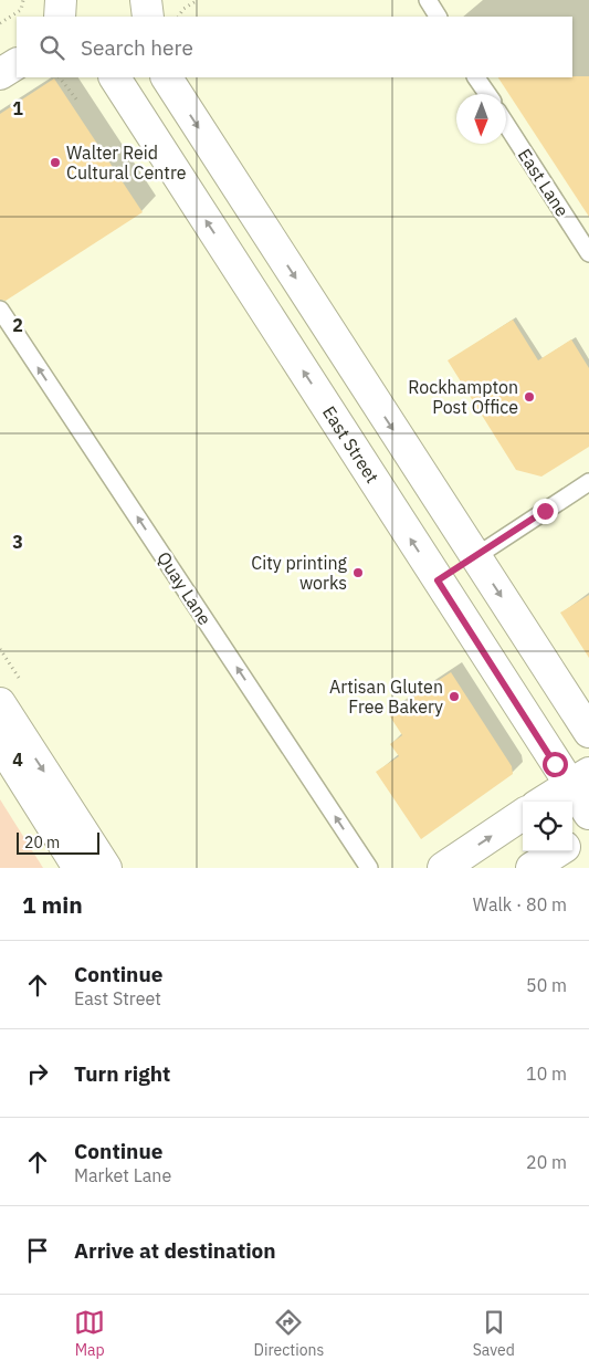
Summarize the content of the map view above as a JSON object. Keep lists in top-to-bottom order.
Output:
{
  "streets": {
    "street": ["East Street"],
    "lane": ["East Lane", "Quay Lane"]
  },
  "one_way": ["Quay Lane"],
  "places": [
    "Walter Reid Cultural Centre",
    "Rockhampton Post Office",
    "City printing works",
    "Artisan Gluten Free Bakery"
  ],
  "scale_bar": "20 m",
  "north": "bottom",
  "page": {
    "search": "Search here",
    "scale": "20 m",
    "heading": ["1 min", "Walk · 80 m"],
    "list": [
      ["Continue", "East Street", "50 m"],
      ["Turn right", "10 m"],
      ["Continue", "Market Lane", "20 m"],
      "Arrive at destination"
    ],
    "nav": ["Map", "Directions", "Saved"]
  },
  "grid": {
    "rows": [
      "1",
      "2",
      "3",
      "4"
    ]
  }
}
